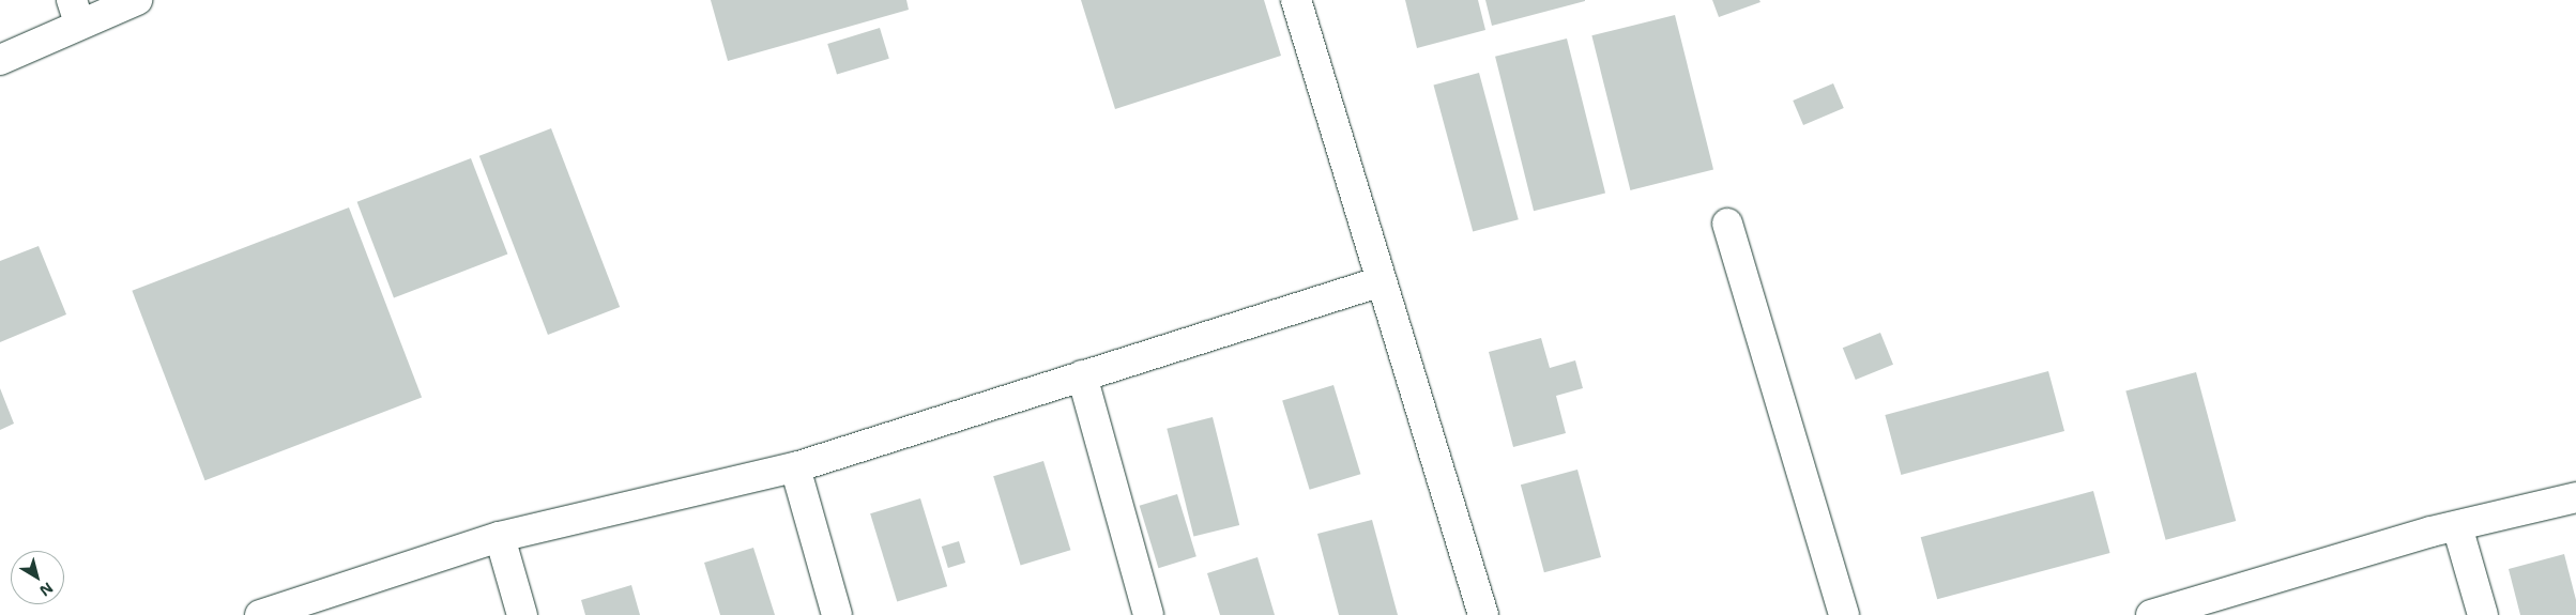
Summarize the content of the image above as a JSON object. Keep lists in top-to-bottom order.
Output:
{
  "north": "bottom right"
}
